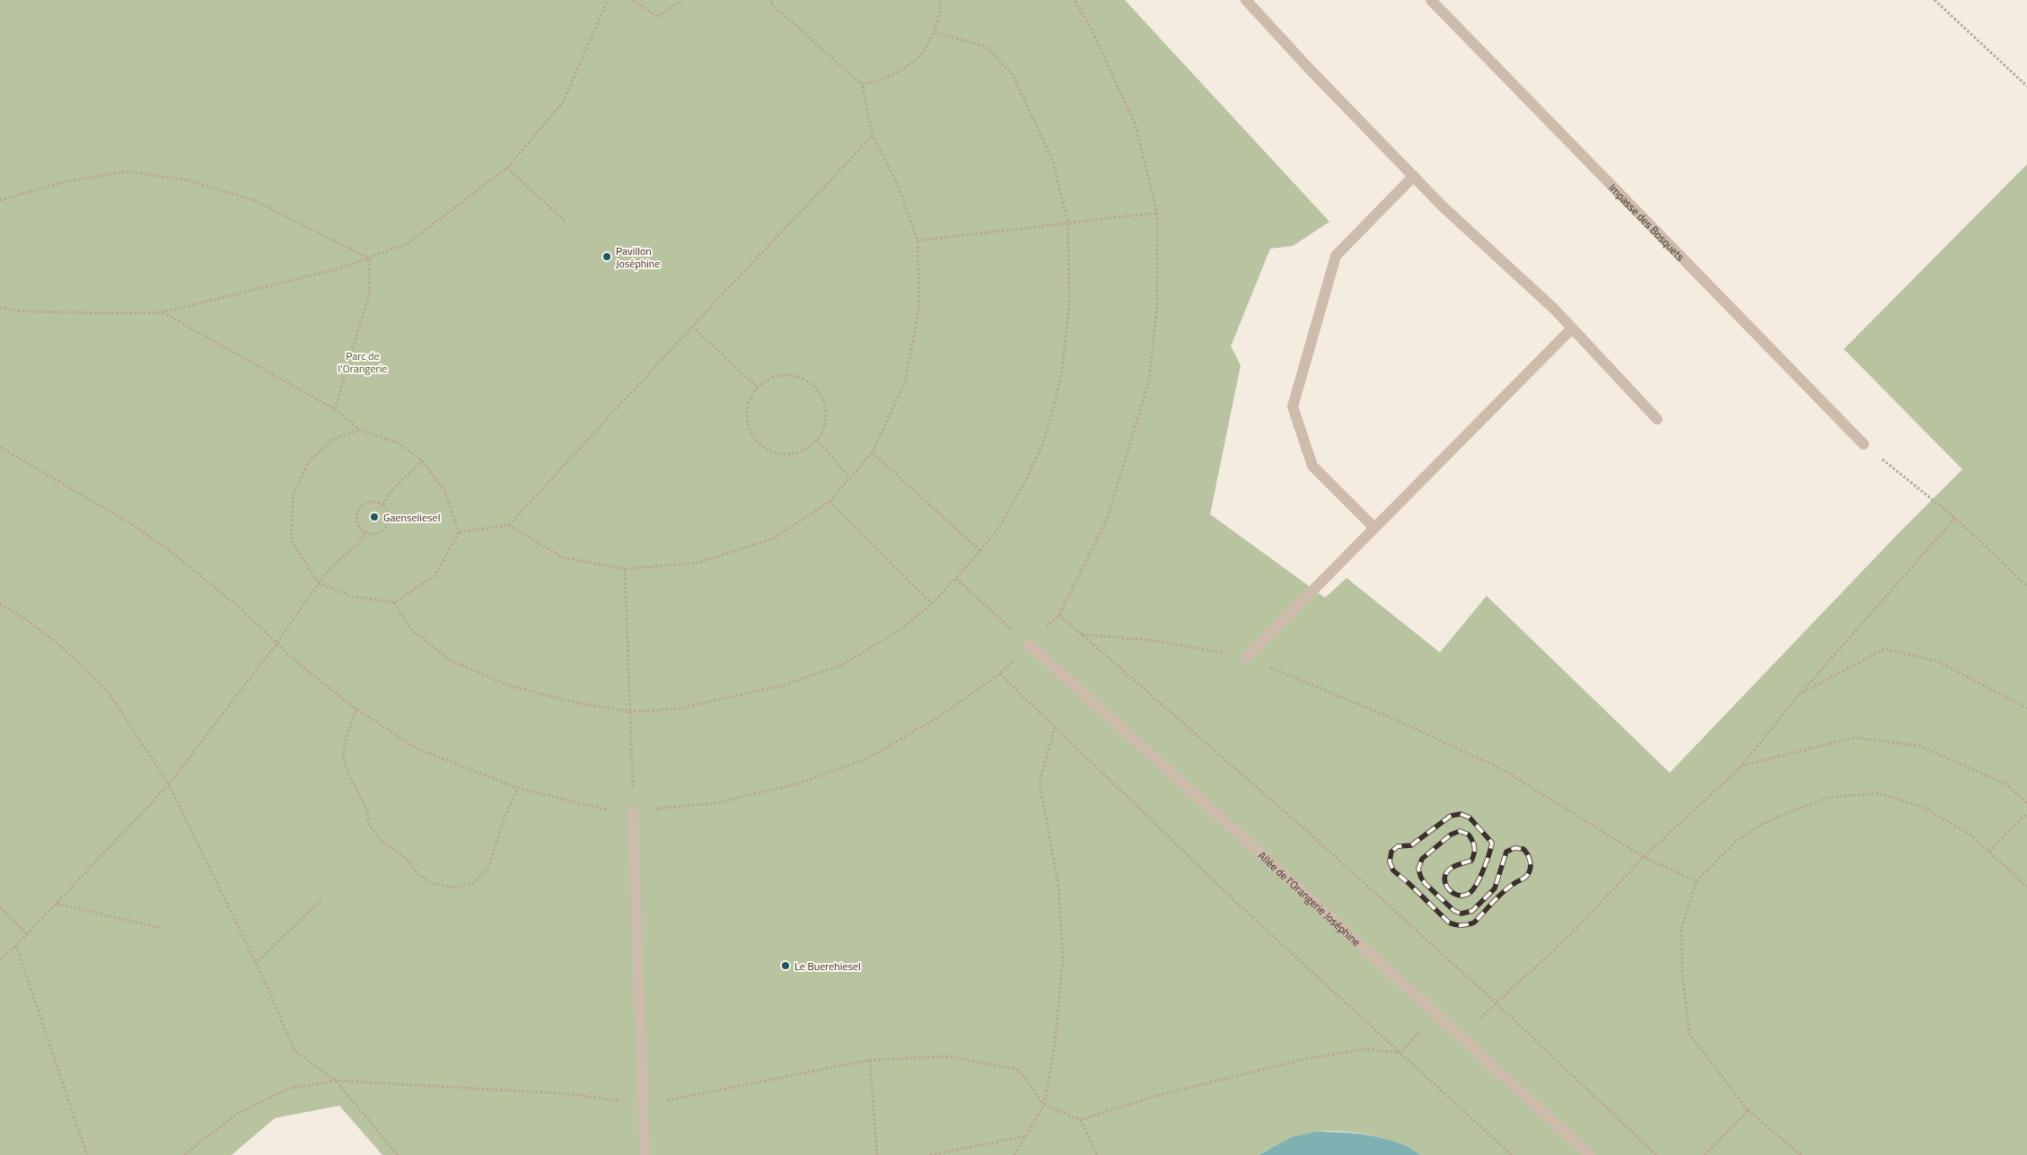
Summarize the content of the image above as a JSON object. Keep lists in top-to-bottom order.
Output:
{
  "streets": {
    "street": ["Impasse des Bosquets", "Allée de l'Orangerie Joséphine"]
  },
  "parks": ["Parc de l'Orangerie"],
  "places": ["Pavillon Joséphine", "Gaenseliesel", "Le Buerehiesel"]
}
